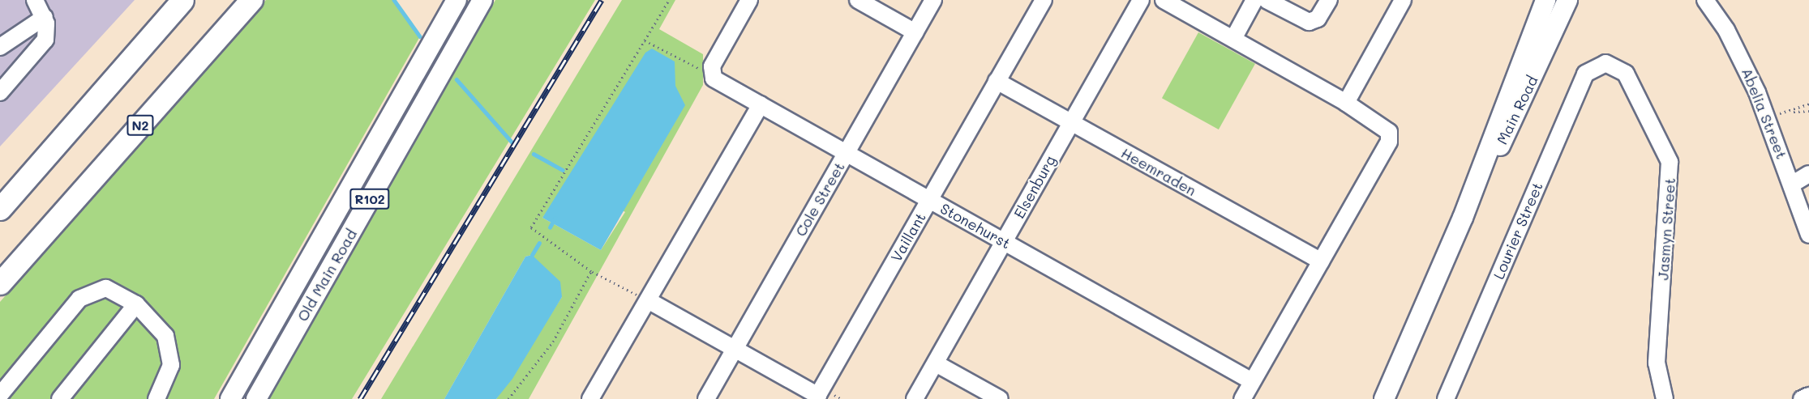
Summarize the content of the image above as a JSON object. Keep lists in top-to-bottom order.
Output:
{
  "streets": {
    "highway": ["N2"],
    "main road": ["Main Road", "R102", "Old Main Road"],
    "street": [
      "Abelia Street",
      "Heemraden",
      "Elsenburg",
      "Cole Street",
      "Stonehurst",
      "Jasmyn Street",
      "Lourier Street",
      "Vaillant"
    ]
  },
  "crossings": [
    ["Heemraden", "Elsenburg"],
    ["Heemraden", "Vaillant"],
    ["Elsenburg", "Stonehurst"],
    ["Cole Street", "Stonehurst"],
    ["Stonehurst", "Vaillant"],
    ["Jasmyn Street", "Lourier Street"]
  ]
}
